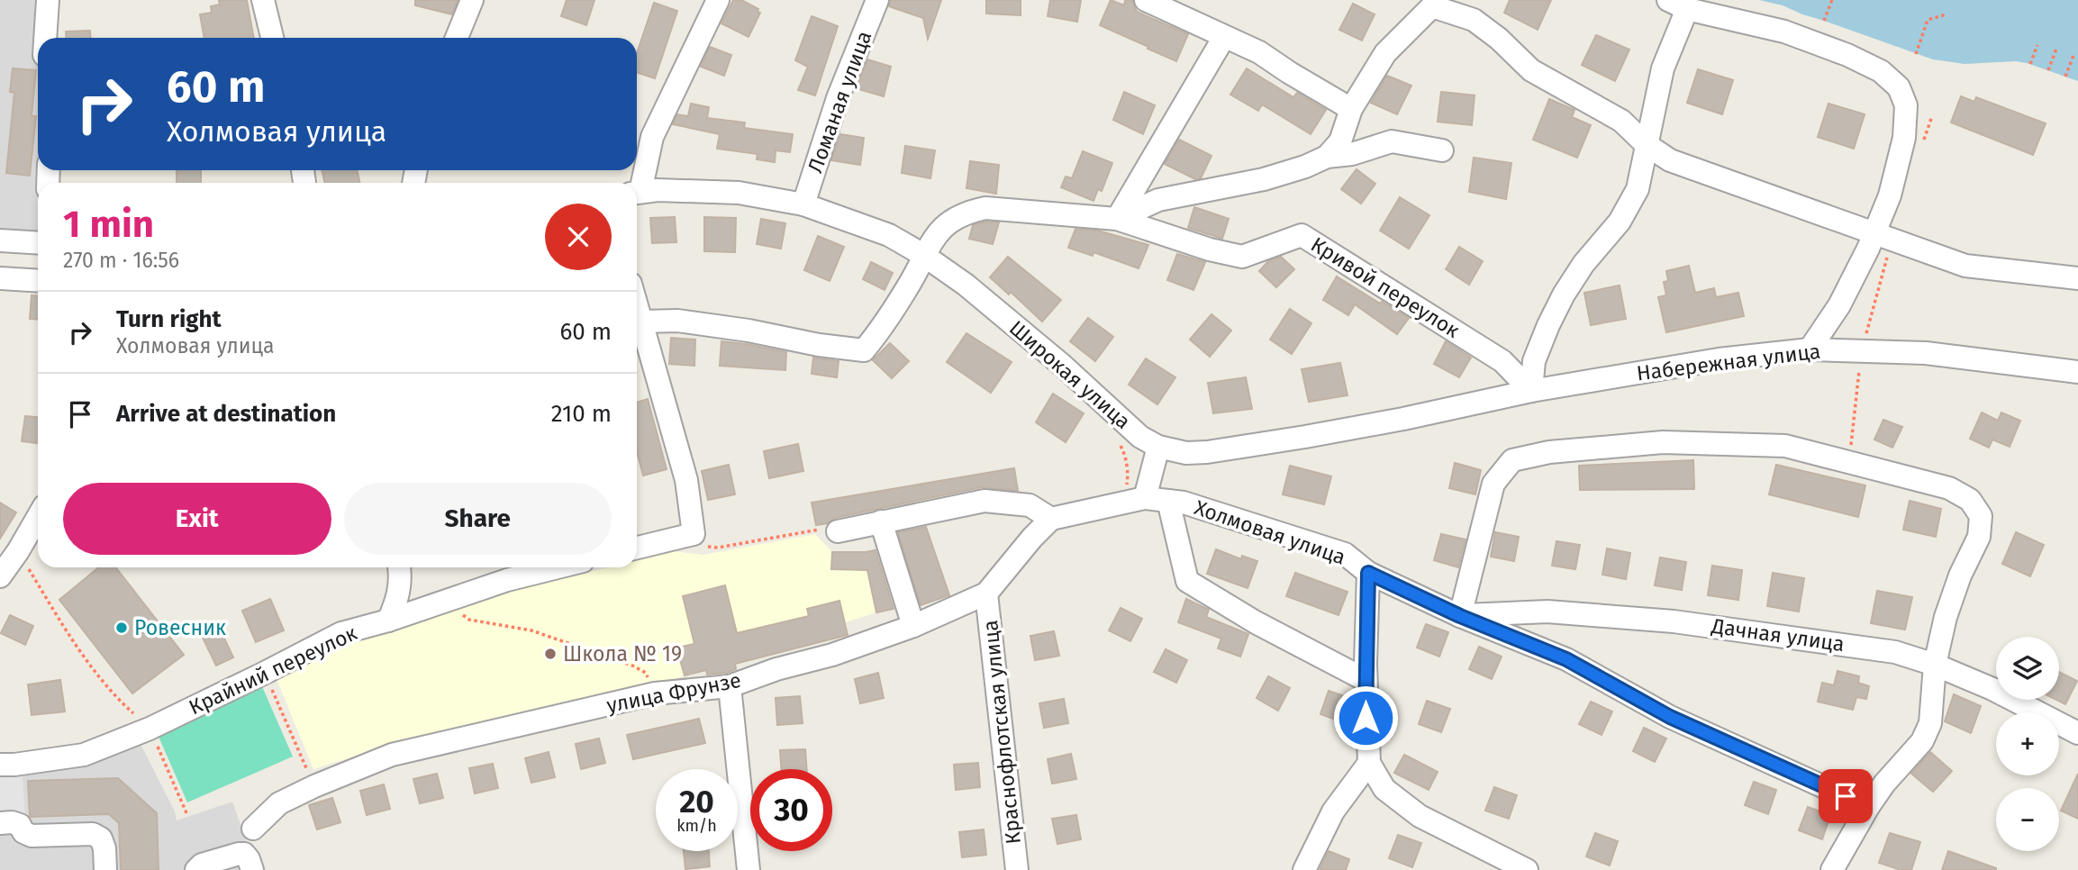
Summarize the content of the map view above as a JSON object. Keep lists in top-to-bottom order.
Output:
{
  "streets": {
    "street": [
      "Ломаная улица",
      "Кривой переулок",
      "Набережная улица",
      "Широкая улица",
      "Холмовая улица",
      "Дачная улица",
      "Крайний переулок",
      "улица Фрунзе",
      "Краснофлотская улица"
    ]
  },
  "crossings": [
    ["Ломаная улица", "Широкая улица"],
    ["Кривой переулок", "Набережная улица"],
    ["Кривой переулок", "Широкая улица"],
    ["Набережная улица", "Широкая улица"],
    ["Холмовая улица", "Дачная улица"],
    ["улица Фрунзе", "Краснофлотская улица"]
  ],
  "places": ["Ровесник", "Школа № 19"],
  "page": {
    "turn": ["60 m", "Холмовая улица"],
    "heading": ["1 min", "270 m · 16:56"],
    "list": [
      {
        "name": "Turn right",
        "note": "Холмовая улица",
        "value": "60 m"
      },
      {
        "name": "Arrive at destination",
        "value": "210 m"
      }
    ],
    "buttons": ["Exit", "Share"],
    "map_buttons": ["+", "−"],
    "speed": "20 km/h",
    "limit": "30"
  }
}
